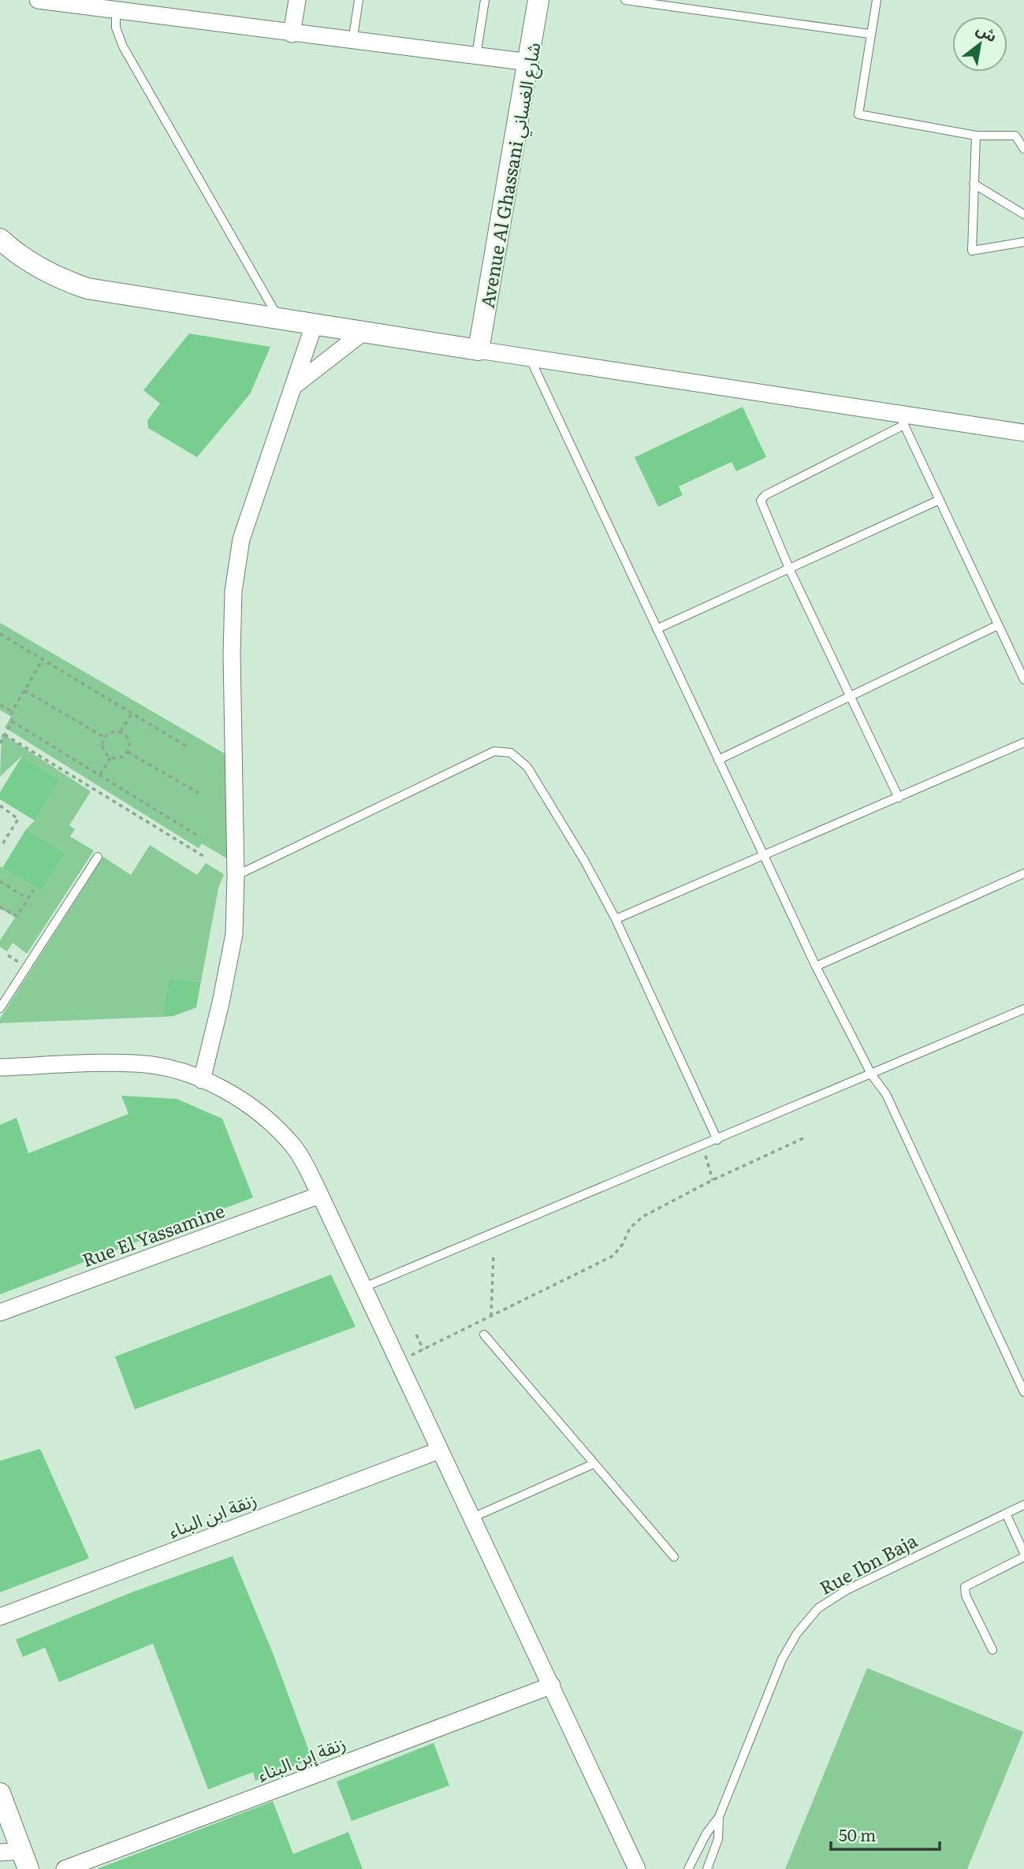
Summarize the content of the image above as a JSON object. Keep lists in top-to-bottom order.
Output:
{
  "streets": {
    "street": [
      "Avenue Al Ghassani شارع الغساني",
      "Rue El Yassamine",
      "زنقة ابن البناء",
      "زنقة إبن البناء"
    ],
    "lane": ["Rue Ibn Baja"]
  },
  "scale_bar": "50 m",
  "north": "top right"
}
